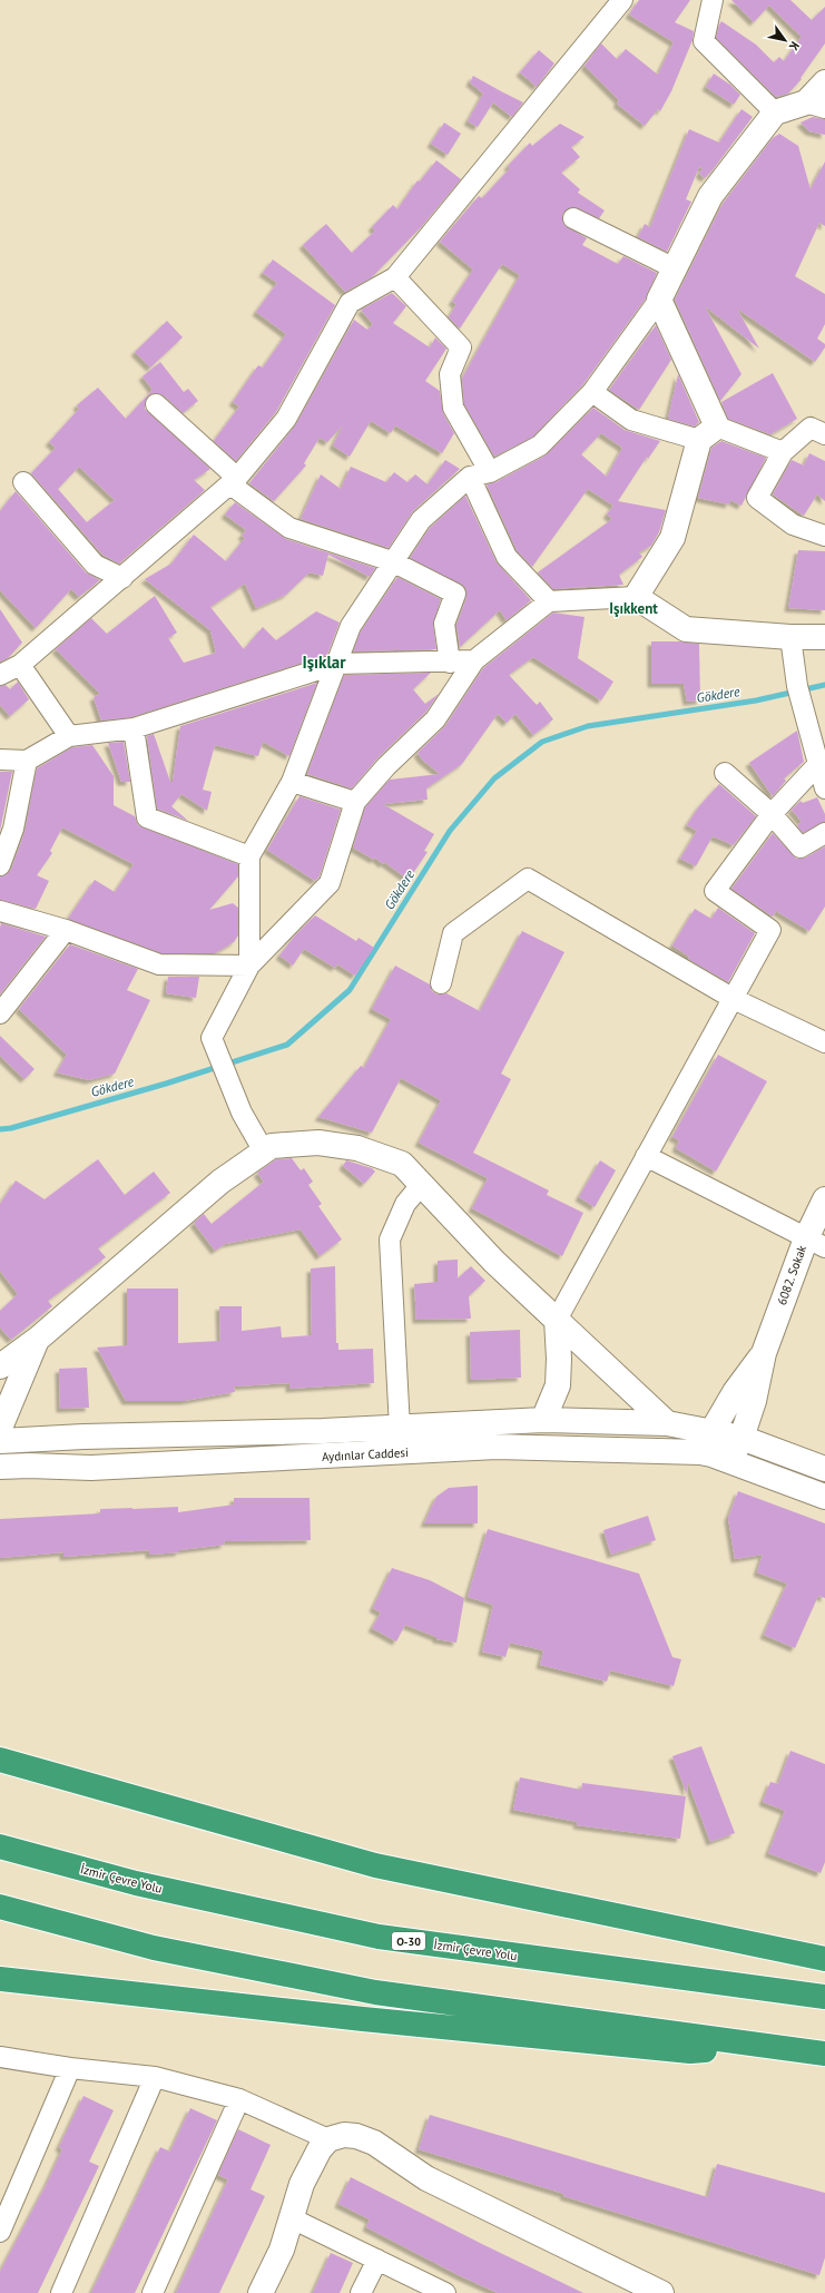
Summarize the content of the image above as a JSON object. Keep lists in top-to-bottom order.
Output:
{
  "streets": {
    "highway": ["İzmir Çevre Yolu", "O-30"],
    "street": ["6082. Sokak", "Aydınlar Caddesi"]
  },
  "districts": ["Işıkkent", "Işıklar"],
  "water": ["Gökdere"],
  "north": "bottom right"
}
